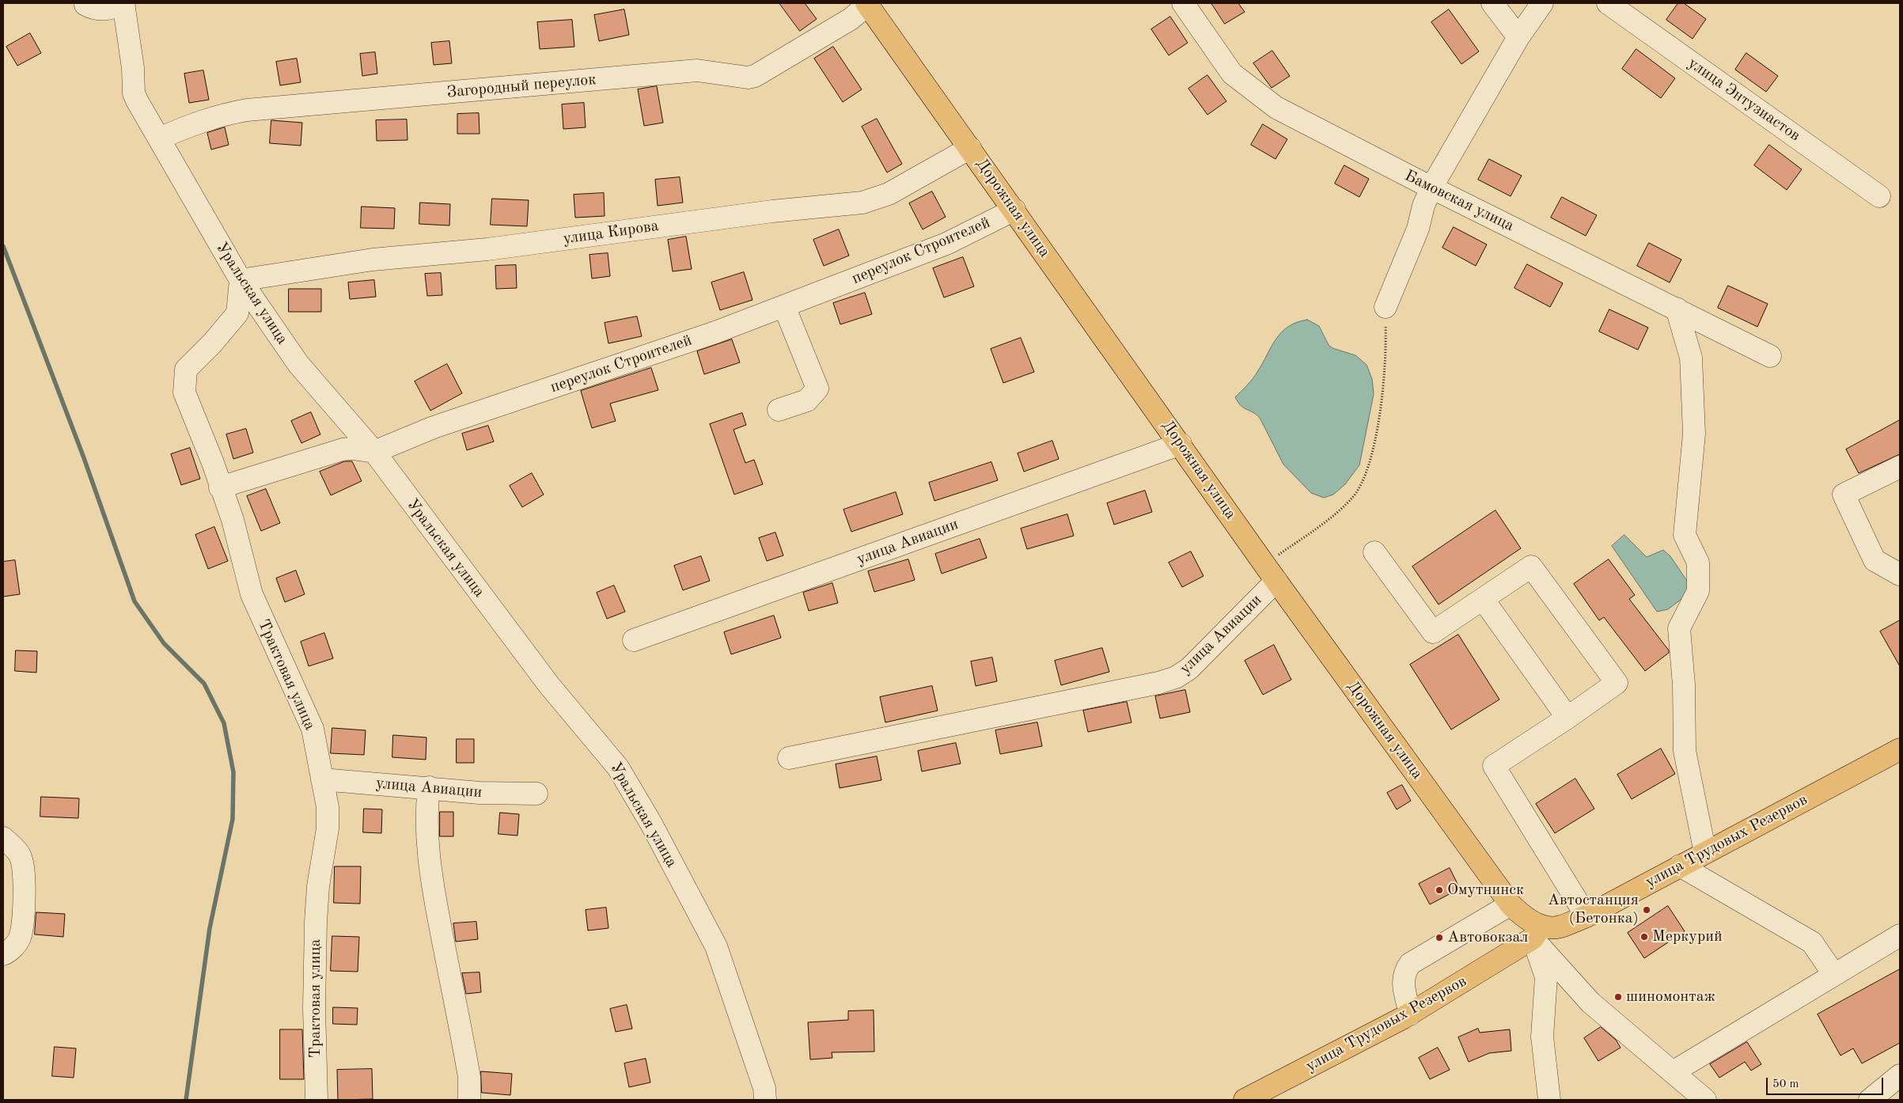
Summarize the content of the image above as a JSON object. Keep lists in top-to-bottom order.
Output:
{
  "streets": {
    "main road": ["Дорожная улица", "улица Трудовых Резервов"],
    "street": [
      "Загородный переулок",
      "улица Энтузиастов",
      "Бамовская улица",
      "улица Кирова",
      "переулок Строителей",
      "Уральская улица",
      "улица Авиации",
      "Трактовая улица"
    ]
  },
  "crossings": [
    ["Загородный переулок", "Дорожная улица"],
    ["Загородный переулок", "Уральская улица"],
    ["Дорожная улица", "улица Кирова"],
    ["Дорожная улица", "переулок Строителей"],
    ["Дорожная улица", "улица Авиации"],
    ["Дорожная улица", "улица Трудовых Резервов"],
    ["улица Кирова", "Уральская улица"],
    ["улица Кирова", "Трактовая улица"],
    ["переулок Строителей", "Уральская улица"],
    ["Уральская улица", "Трактовая улица"],
    ["улица Авиации", "Трактовая улица"]
  ],
  "places": [
    "Омутнинск",
    "Автостанция (Бетонка)",
    "Меркурий",
    "Автовокзал",
    "шиномонтаж"
  ],
  "scale_bar": "50 m"
}
